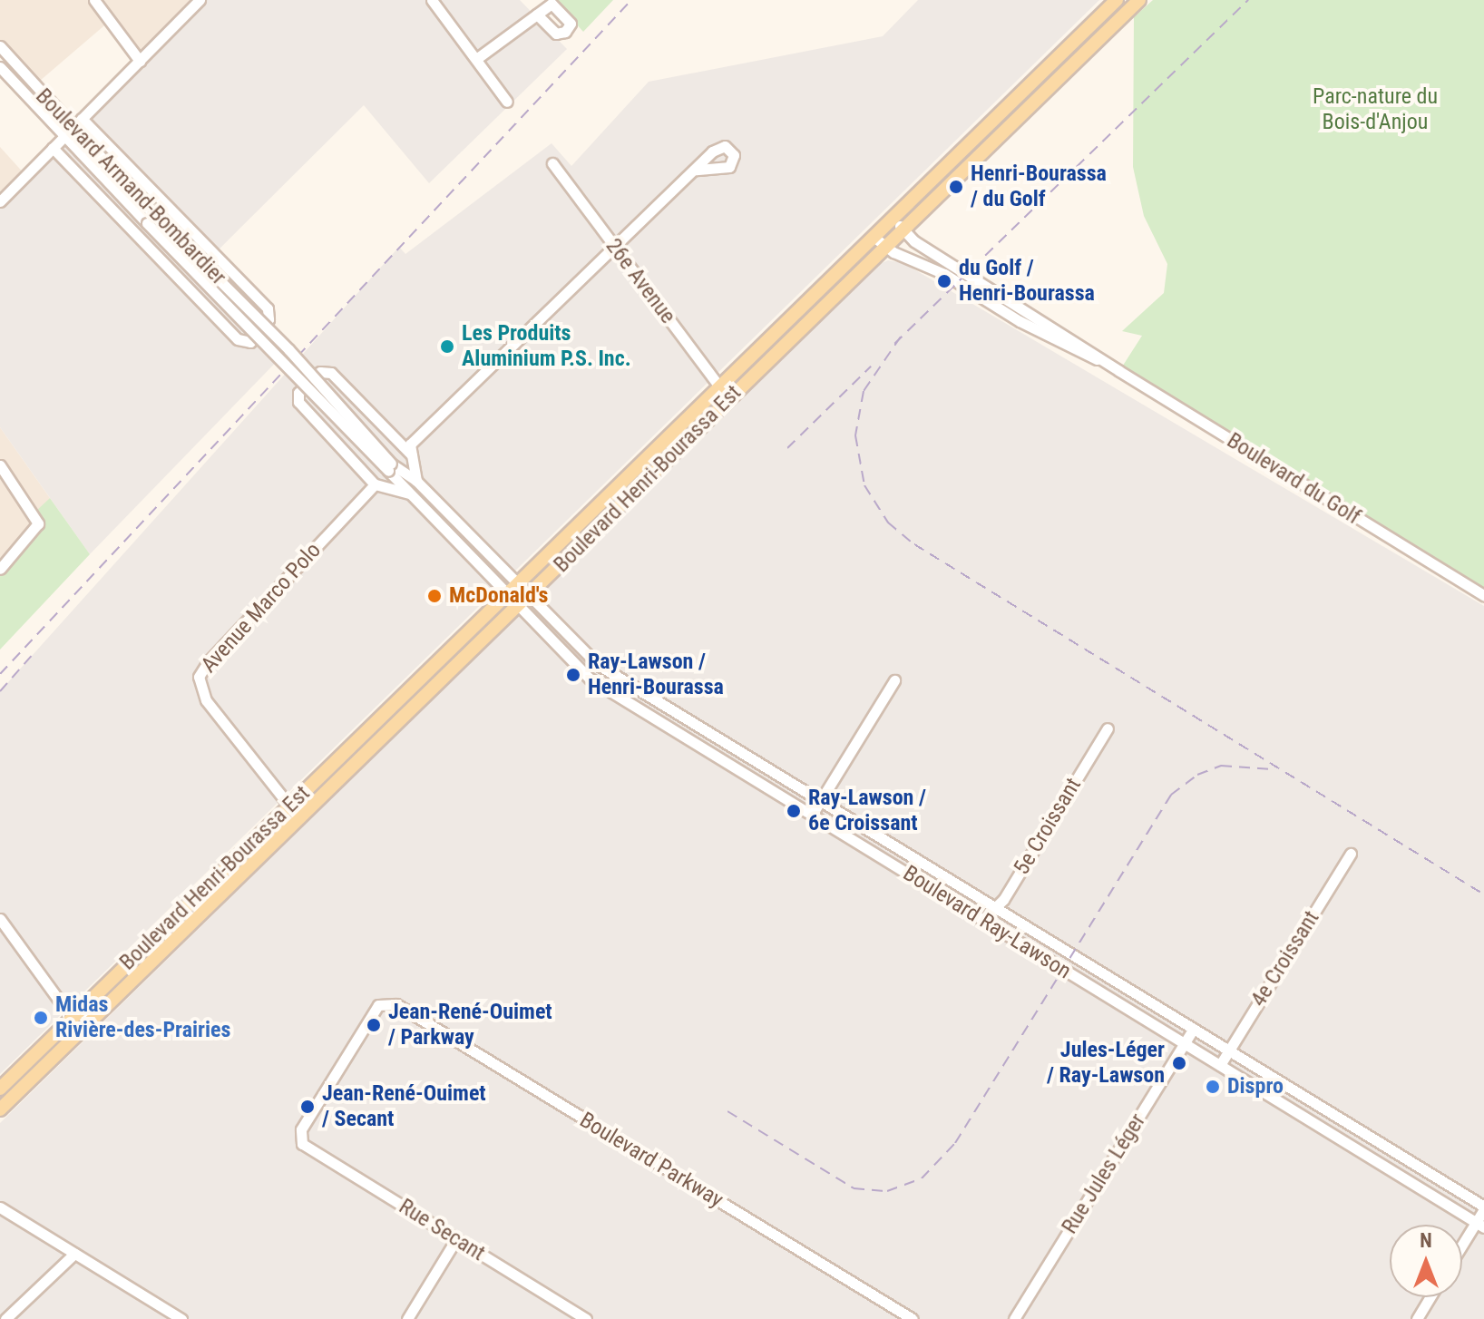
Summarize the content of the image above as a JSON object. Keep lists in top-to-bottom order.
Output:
{
  "streets": {
    "main road": ["Boulevard Henri-Bourassa Est"],
    "street": [
      "Boulevard Armand-Bombardier",
      "26e Avenue",
      "Boulevard du Golf",
      "Avenue Marco Polo",
      "5e Croissant",
      "Boulevard Ray-Lawson",
      "4e Croissant",
      "Boulevard Parkway",
      "Rue Jules Léger",
      "Rue Secant"
    ]
  },
  "crossings": [
    ["Boulevard Armand-Bombardier", "Boulevard Henri-Bourassa Est"],
    ["Boulevard Armand-Bombardier", "Boulevard Ray-Lawson"],
    ["26e Avenue", "Boulevard Henri-Bourassa Est"],
    ["Boulevard Henri-Bourassa Est", "Boulevard du Golf"],
    ["Boulevard Henri-Bourassa Est", "Avenue Marco Polo"],
    ["Boulevard Henri-Bourassa Est", "Boulevard Ray-Lawson"],
    ["5e Croissant", "Boulevard Ray-Lawson"],
    ["Boulevard Ray-Lawson", "4e Croissant"],
    ["Boulevard Ray-Lawson", "Rue Jules Léger"],
    ["Boulevard Parkway", "Rue Secant"]
  ],
  "parks": ["Parc-nature du Bois-d'Anjou"],
  "places": [
    "Henri-Bourassa / du Golf",
    "du Golf / Henri-Bourassa",
    "Les Produits Aluminium P.S. Inc.",
    "McDonald's",
    "Ray-Lawson / Henri-Bourassa",
    "Ray-Lawson / 6e Croissant",
    "Midas Rivière-des-Prairies",
    "Jean-René-Ouimet / Parkway",
    "Jules-Léger / Ray-Lawson",
    "Dispro",
    "Jean-René-Ouimet / Secant"
  ],
  "north": "top"
}
